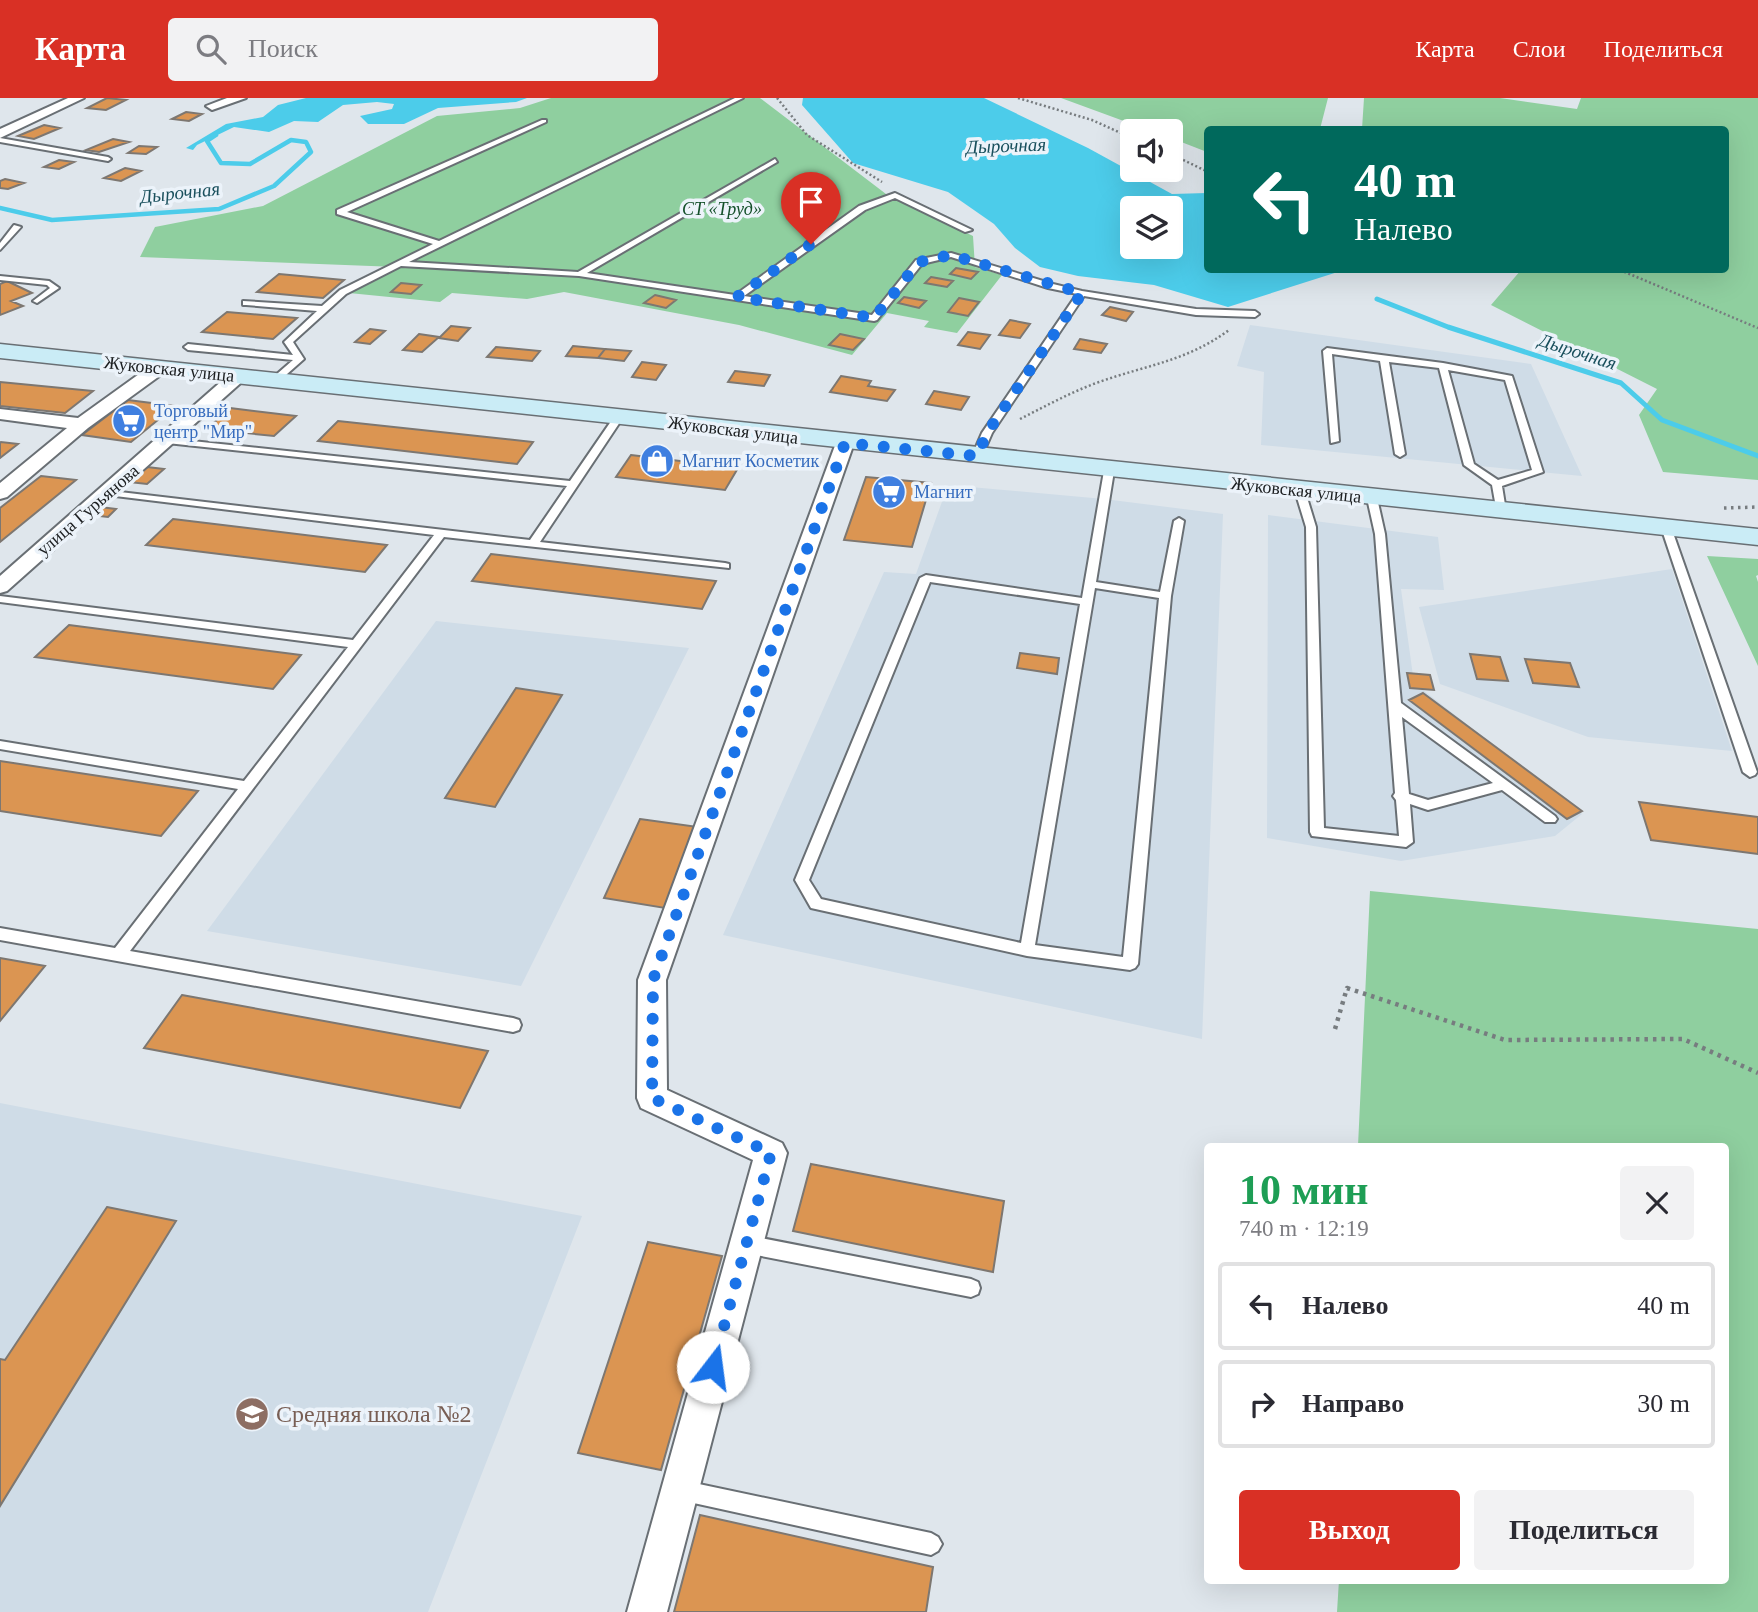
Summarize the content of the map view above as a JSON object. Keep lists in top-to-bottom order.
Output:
{
  "streets": {
    "main road": ["Жуковская улица"],
    "street": ["улица Гурьянова"]
  },
  "crossings": [
    ["Жуковская улица", "улица Гурьянова"]
  ],
  "water": ["Дырочная"],
  "parks": ["СТ «Труд»"],
  "places": {
    "supermarket": ["Торговый центр \"Мир\"", "Магнит"],
    "shop": ["Магнит Косметик"],
    "school or university": ["Средняя школа №2"]
  },
  "page": {
    "header": "Карта",
    "search": "Поиск",
    "nav": ["Карта", "Слои", "Поделиться"],
    "turn": ["40 m", "Налево"],
    "heading": ["10 мин", "740 m · 12:19"],
    "list": [
      {
        "name": "Налево",
        "value": "40 m"
      },
      {
        "name": "Направо",
        "value": "30 m"
      }
    ],
    "buttons": ["Выход", "Поделиться"]
  }
}
